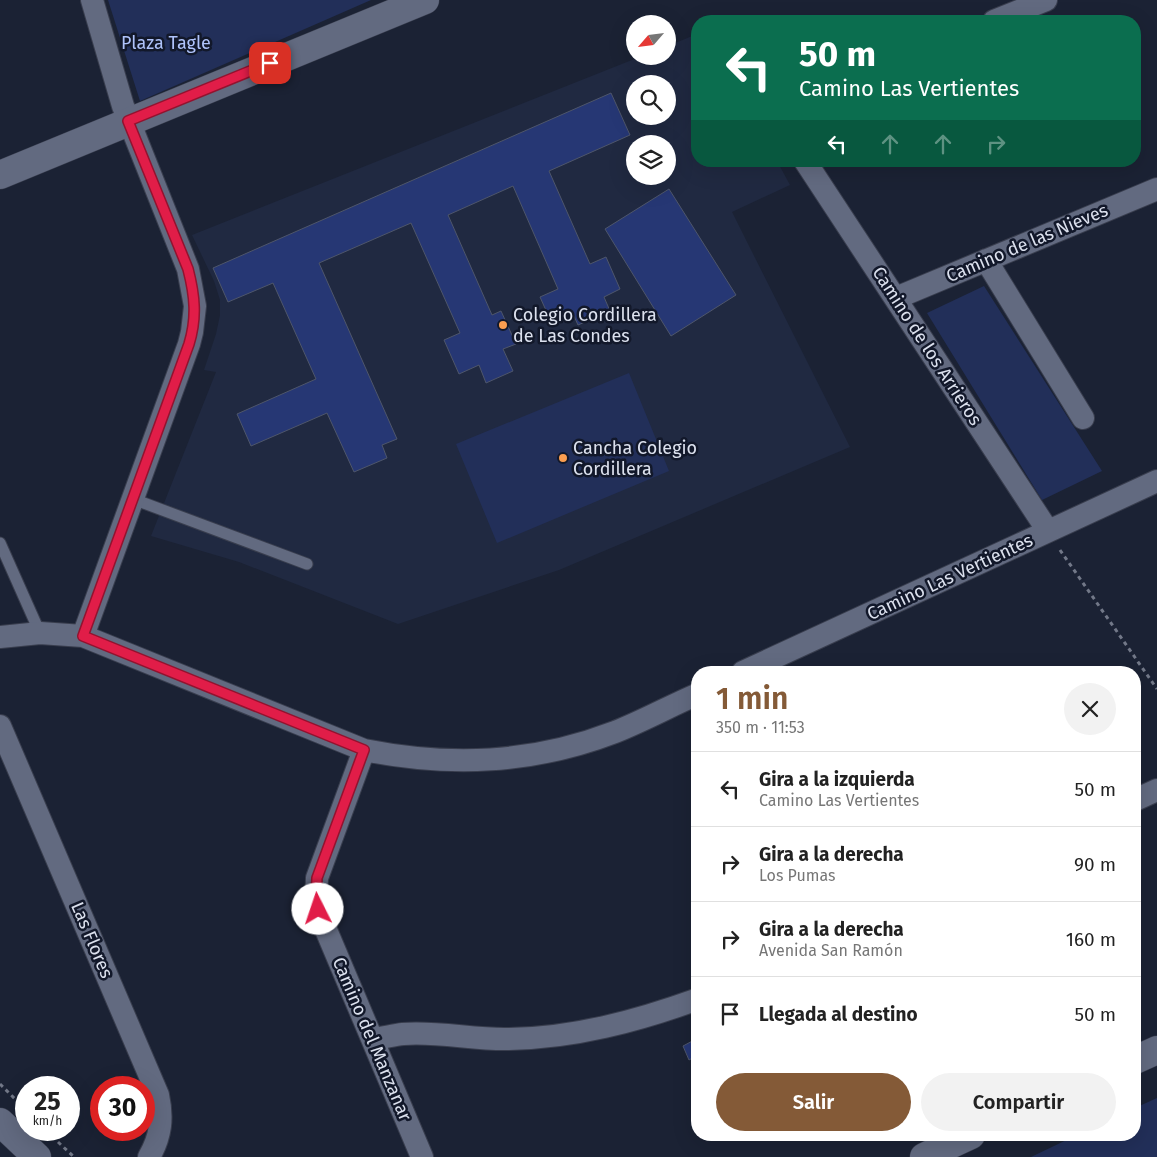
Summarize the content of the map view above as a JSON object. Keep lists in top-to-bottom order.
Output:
{
  "streets": {
    "street": [
      "Camino de las Nieves",
      "Camino de los Arrieros",
      "Camino Las Vertientes",
      "Las Flores",
      "Camino del Manzanar"
    ]
  },
  "crossings": [
    ["Camino de las Nieves", "Camino de los Arrieros"],
    ["Camino de los Arrieros", "Camino Las Vertientes"]
  ],
  "parks": ["Plaza Tagle"],
  "places": ["Colegio Cordillera de Las Condes", "Cancha Colegio Cordillera"],
  "north": "bottom left",
  "page": {
    "turn": ["50 m", "Camino Las Vertientes"],
    "heading": ["1 min", "350 m · 11:53"],
    "list": [
      {
        "name": "Gira a la izquierda",
        "note": "Camino Las Vertientes",
        "value": "50 m"
      },
      {
        "name": "Gira a la derecha",
        "note": "Los Pumas",
        "value": "90 m"
      },
      {
        "name": "Gira a la derecha",
        "note": "Avenida San Ramón",
        "value": "160 m"
      },
      {
        "name": "Llegada al destino",
        "value": "50 m"
      }
    ],
    "buttons": ["Salir", "Compartir"],
    "speed": "25 km/h",
    "limit": "30"
  }
}
